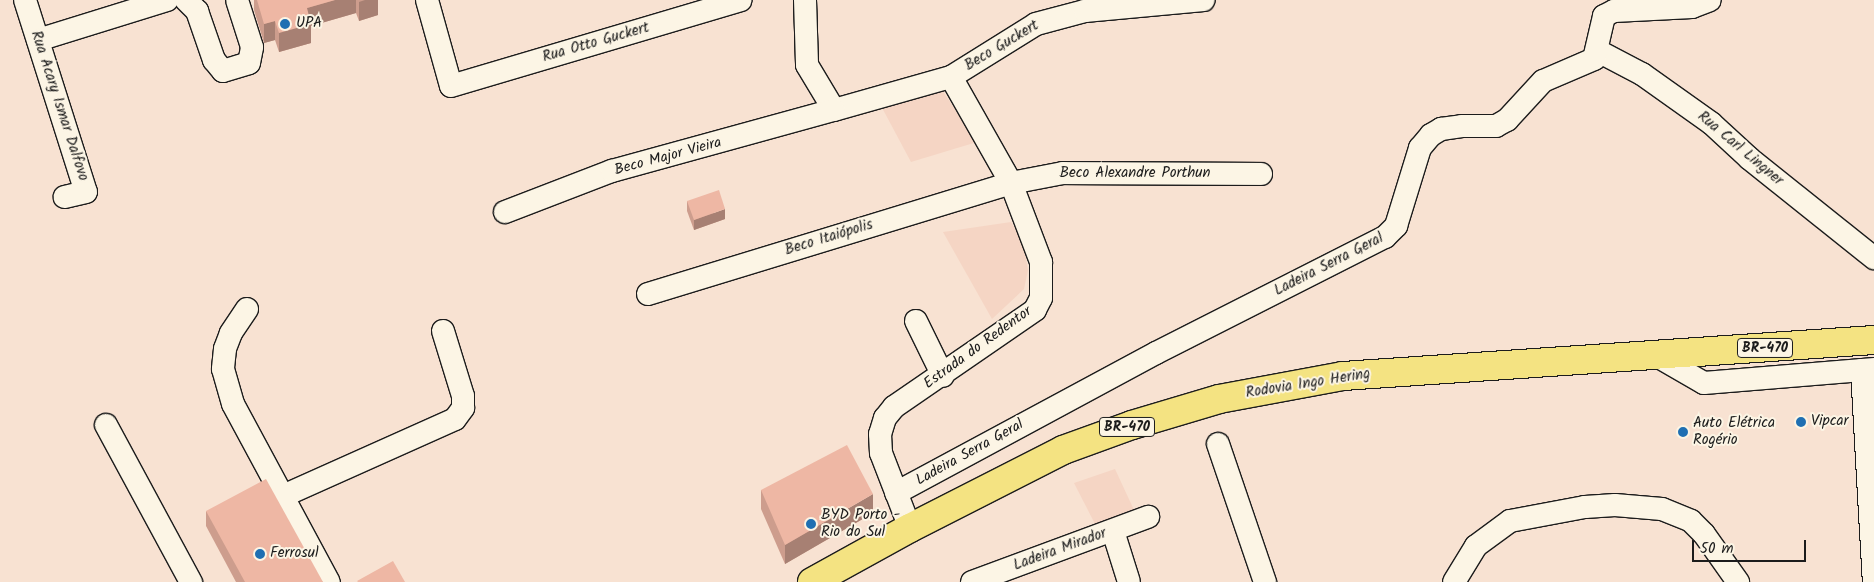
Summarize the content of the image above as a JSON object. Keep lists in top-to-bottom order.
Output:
{
  "streets": {
    "highway": ["BR-470", "Rodovia Ingo Hering"],
    "street": [
      "Rua Otto Guckert",
      "Beco Guckert",
      "Rua Acary Ismar Dalfovo",
      "Rua Carl Lingner",
      "Beco Major Vieira",
      "Beco Alexandre Porthun",
      "Beco Itaiópolis",
      "Ladeira Serra Geral",
      "Estrada do Redentor",
      "Ladeira Mirador"
    ]
  },
  "crossings": [
    ["Beco Guckert", "Estrada do Redentor"],
    ["Rua Carl Lingner", "Ladeira Serra Geral"],
    ["Beco Alexandre Porthun", "Beco Itaiópolis"],
    ["Beco Alexandre Porthun", "Estrada do Redentor"],
    ["Beco Itaiópolis", "Estrada do Redentor"],
    ["Ladeira Serra Geral", "Estrada do Redentor"],
    ["Estrada do Redentor", "Rodovia Ingo Hering"]
  ],
  "places": [
    "UPA",
    "Vipcar",
    "Auto Elétrica Rogério",
    "BYD Porto - Rio do Sul",
    "Ferrosul"
  ],
  "scale_bar": "50 m"
}
